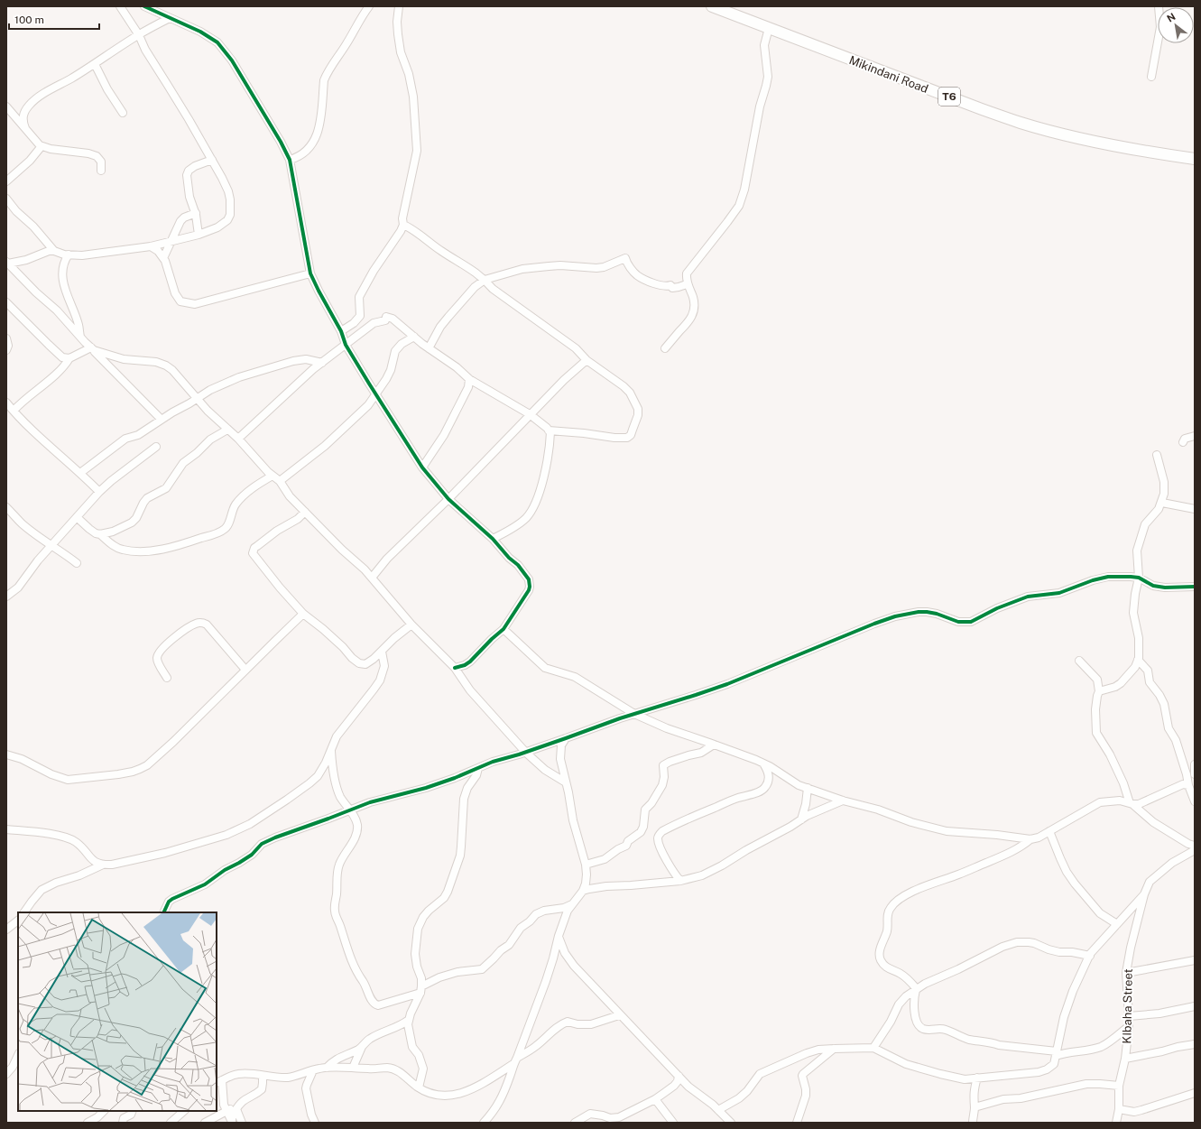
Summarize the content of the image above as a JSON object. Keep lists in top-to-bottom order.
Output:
{
  "streets": {
    "highway": ["Mikindani Road", "T6"],
    "street": ["KIbaha Street"]
  },
  "scale_bar": "100 m",
  "north": "top left"
}
